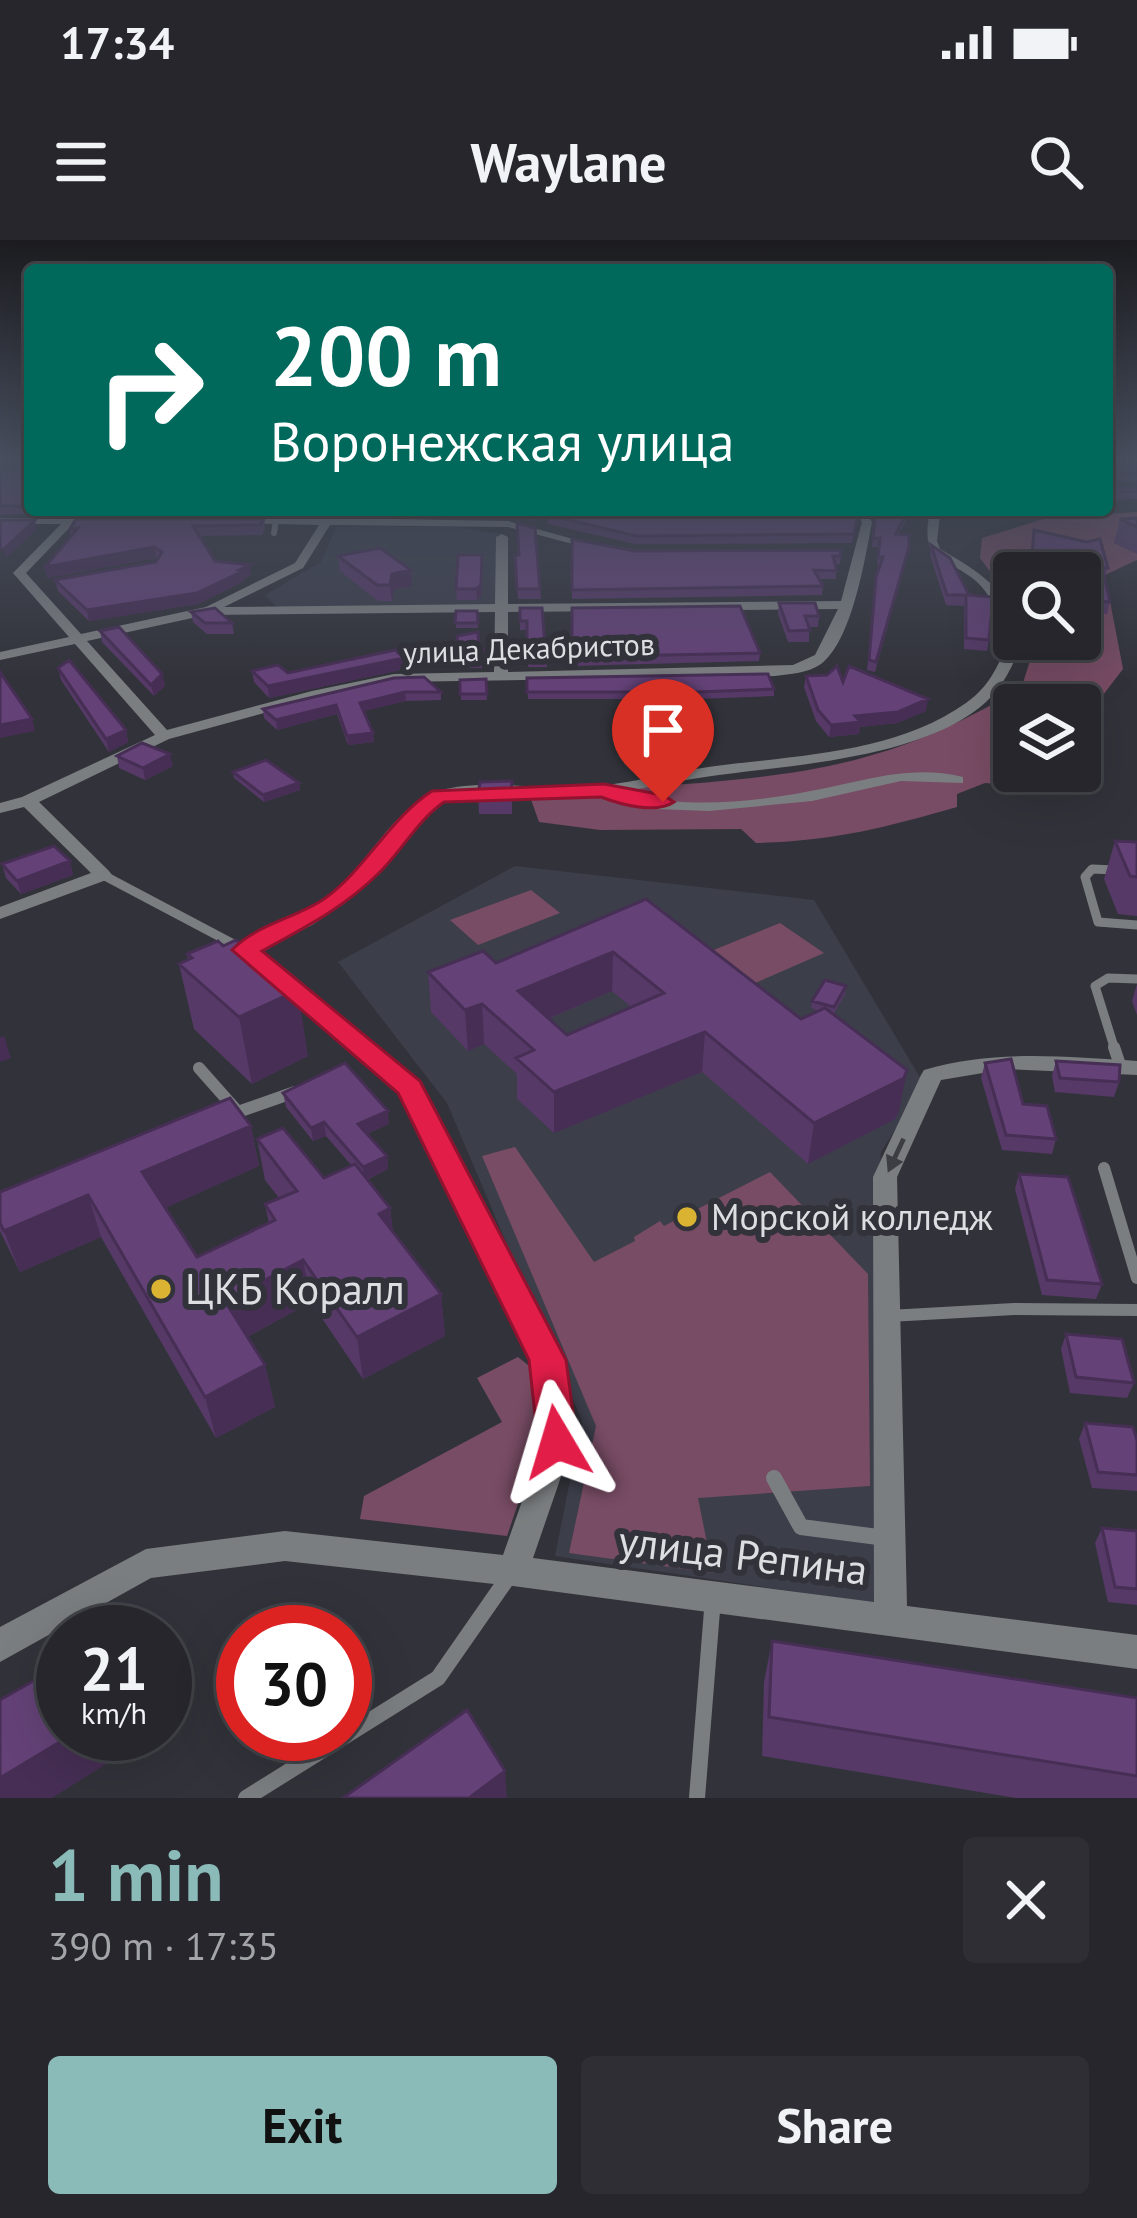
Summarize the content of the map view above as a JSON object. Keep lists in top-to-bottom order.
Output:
{
  "streets": {
    "street": ["улица Декабристов", "улица Репина"]
  },
  "places": ["Морской колледж", "ЦКБ Коралл"],
  "page": {
    "status": "17:34",
    "header": "Waylane",
    "turn": ["200 m", "Воронежская улица"],
    "speed": "21 km/h",
    "limit": "30",
    "heading": ["1 min", "390 m · 17:35"],
    "buttons": ["Exit", "Share"]
  }
}
